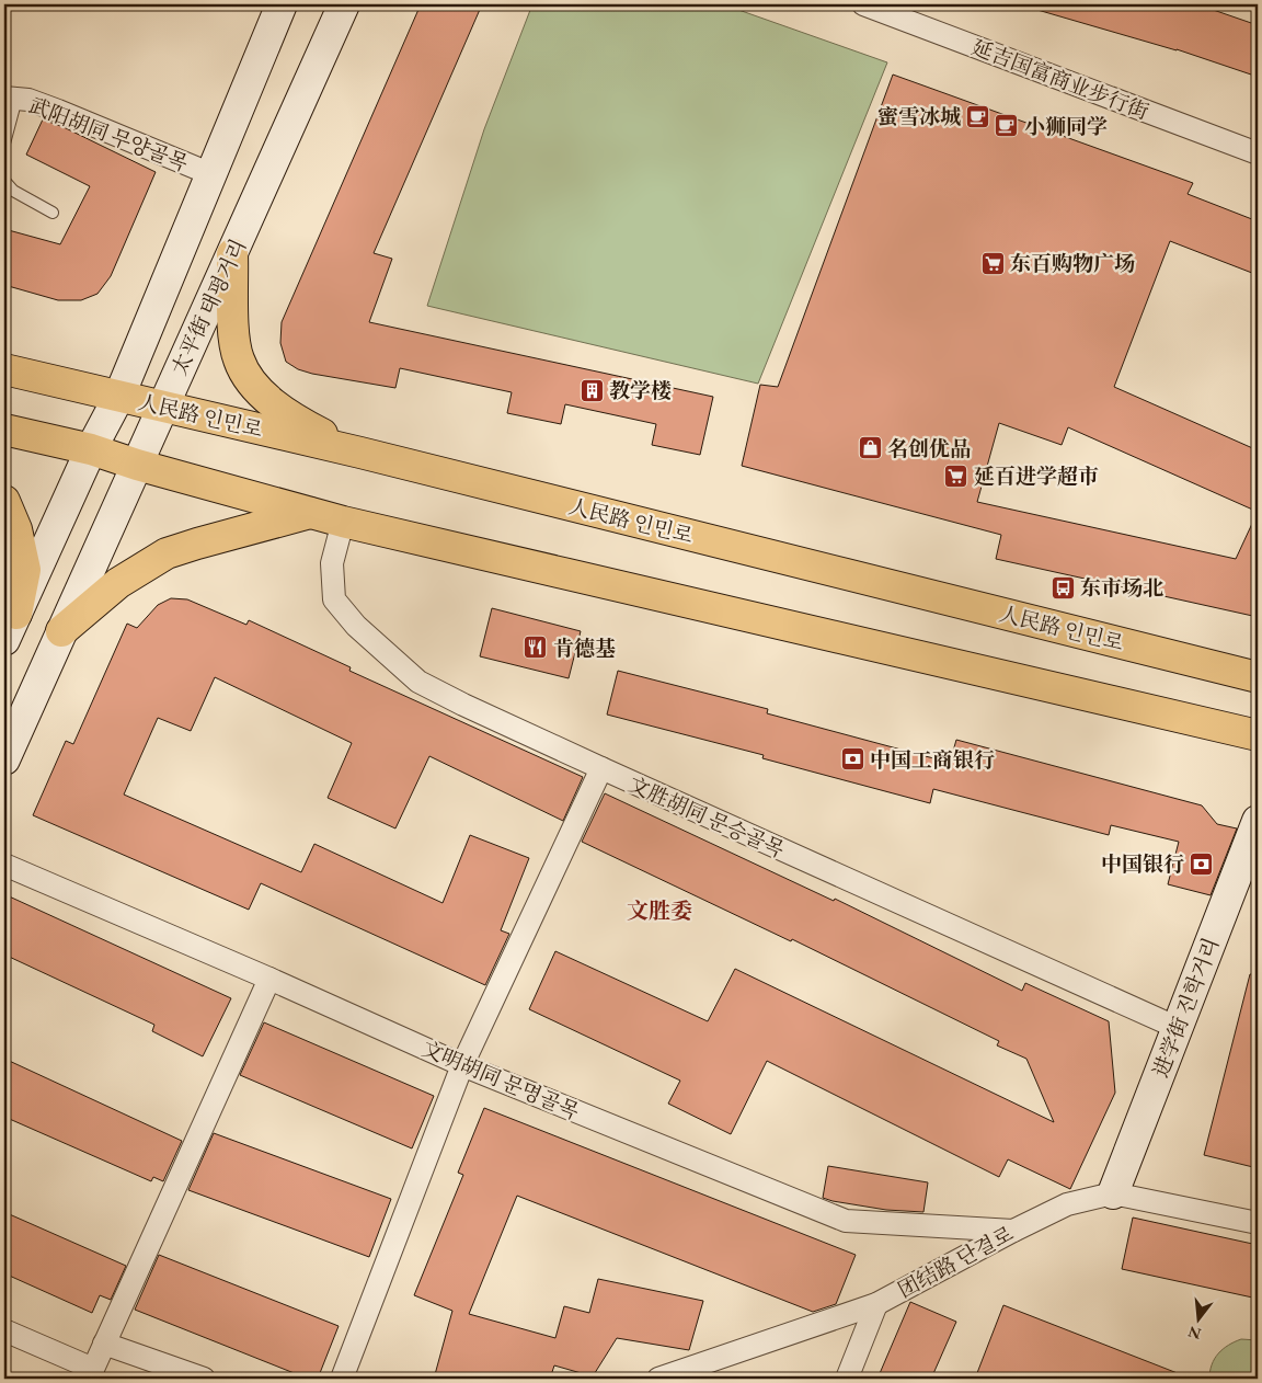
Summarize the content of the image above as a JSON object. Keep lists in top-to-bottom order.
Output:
{
  "streets": {
    "main road": ["太平街 태평거리", "人民路 인민로", "进学街 진학거리"],
    "street": [
      "延吉国富商业步行街",
      "武阳胡同 무양골목",
      "文胜胡同 문승골목",
      "文明胡同 문명골목",
      "团结路 단결로"
    ]
  },
  "crossings": [
    ["太平街 태평거리", "人民路 인민로"],
    ["文胜胡同 문승골목", "进学街 진학거리"],
    ["进学街 진학거리", "团结路 단결로"],
    ["文明胡同 문명골목", "团结路 단결로"]
  ],
  "districts": ["文胜委"],
  "places": {
    "cafe": ["蜜雪冰城", "小狮同学"],
    "supermarket": ["东百购物广场", "延百进学超市"],
    "building": ["教学楼"],
    "shop": ["名创优品"],
    "bus stop": ["东市场北"],
    "restaurant": ["肯德基"],
    "bank": ["中国工商银行", "中国银行"]
  },
  "north": "bottom"
}
